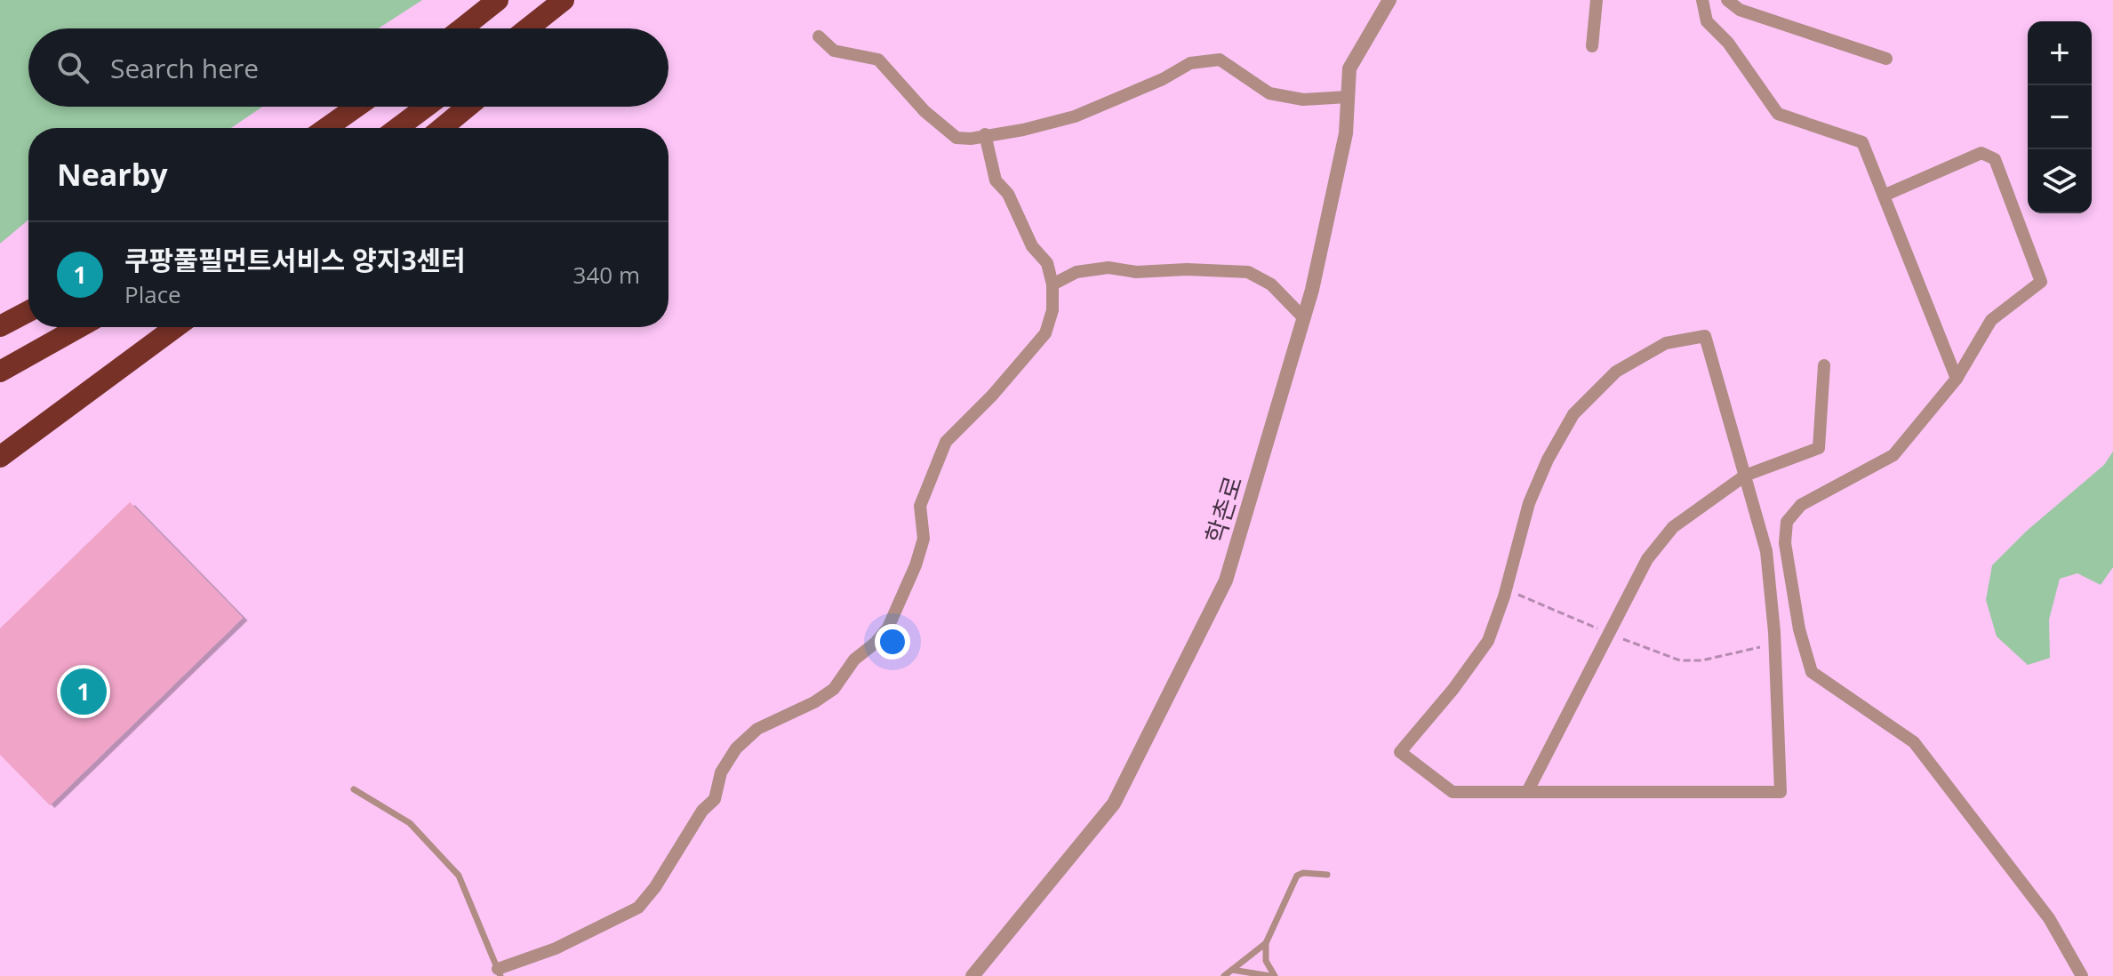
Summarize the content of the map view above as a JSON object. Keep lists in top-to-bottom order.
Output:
{
  "streets": {
    "street": ["학촌로"]
  },
  "page": {
    "map_buttons": ["+", "−"],
    "search": "Search here",
    "heading": "Nearby",
    "list": [
      {
        "mark": "1",
        "name": "쿠팡풀필먼트서비스 양지3센터",
        "note": "Place",
        "value": "340 m"
      }
    ],
    "pins": "1"
  }
}
